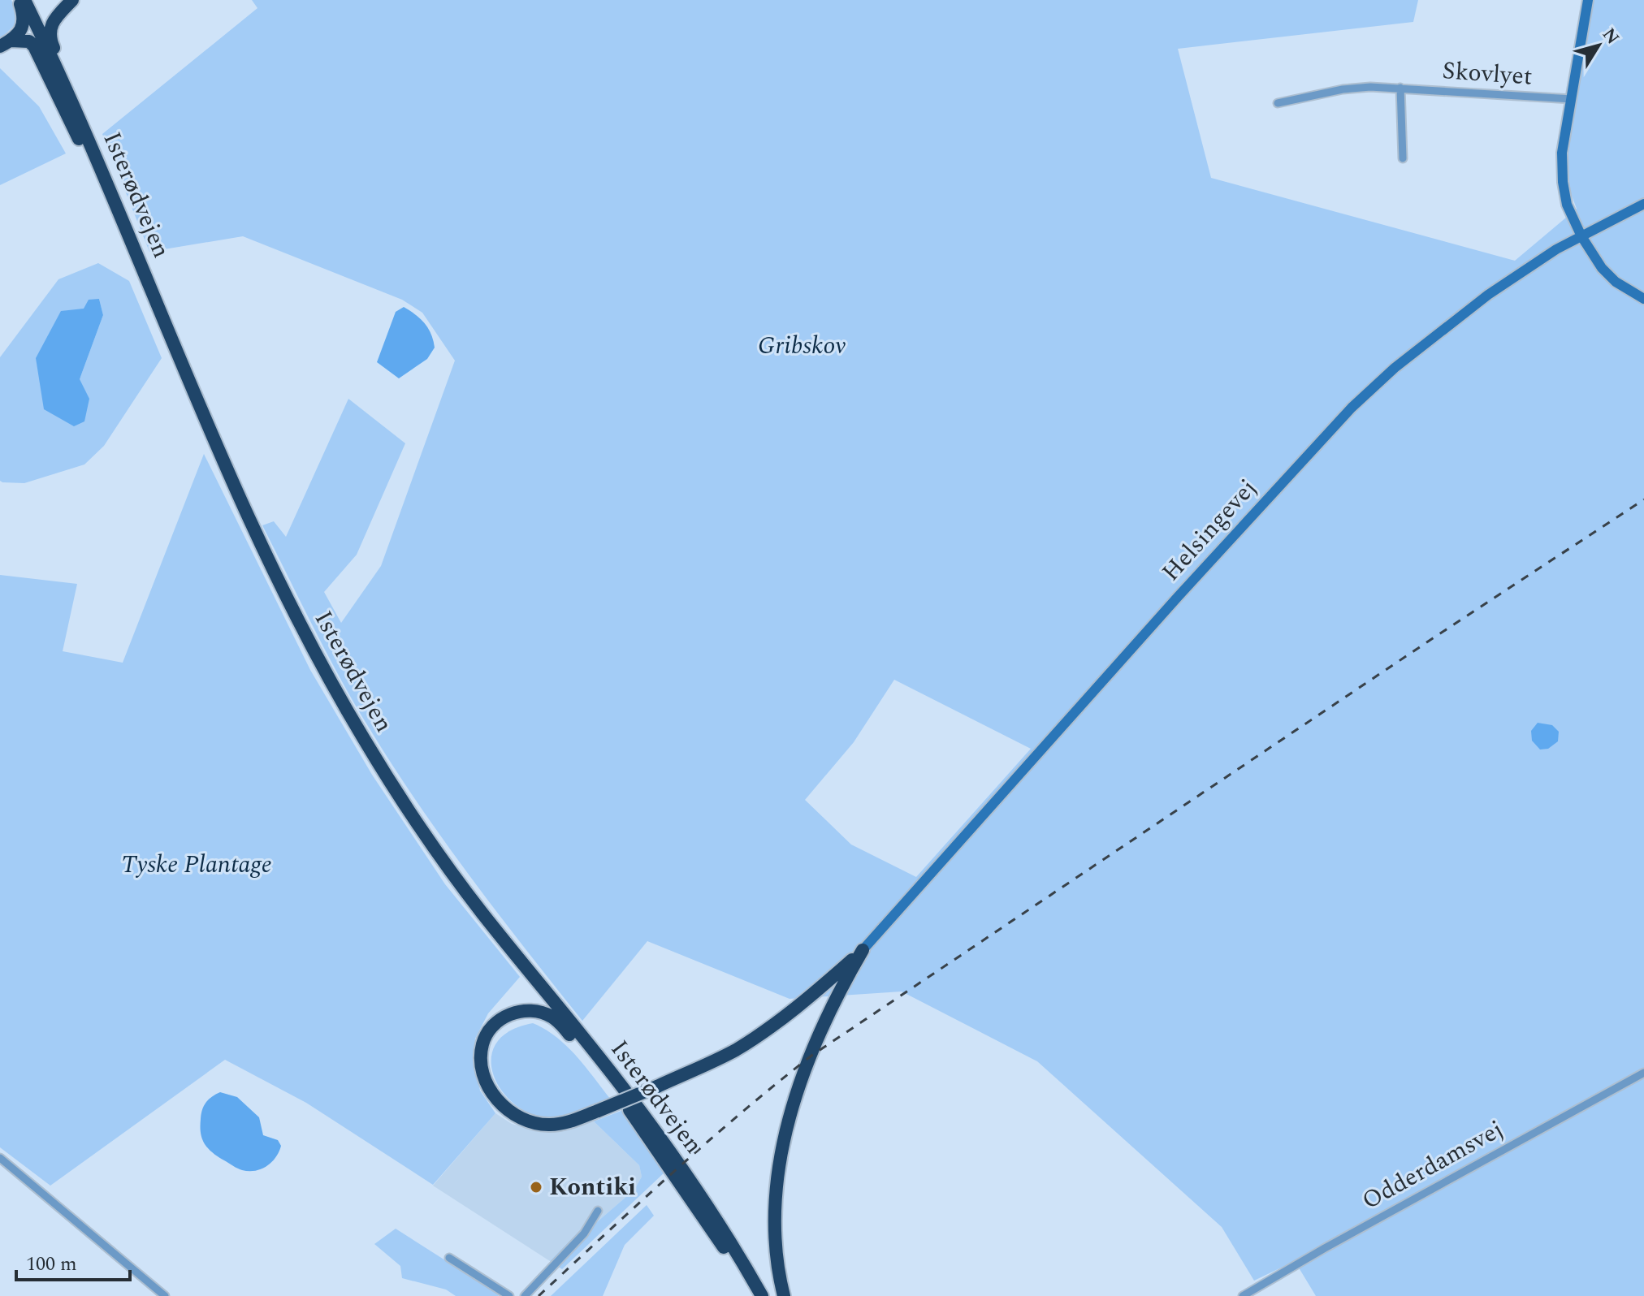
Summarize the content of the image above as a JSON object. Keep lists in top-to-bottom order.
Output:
{
  "streets": {
    "highway": ["Isterødvejen"],
    "street": ["Skovlyet", "Helsingevej", "Odderdamsvej"]
  },
  "parks": ["Gribskov", "Tyske Plantage"],
  "places": ["Kontiki"],
  "scale_bar": "100 m",
  "north": "top right"
}
